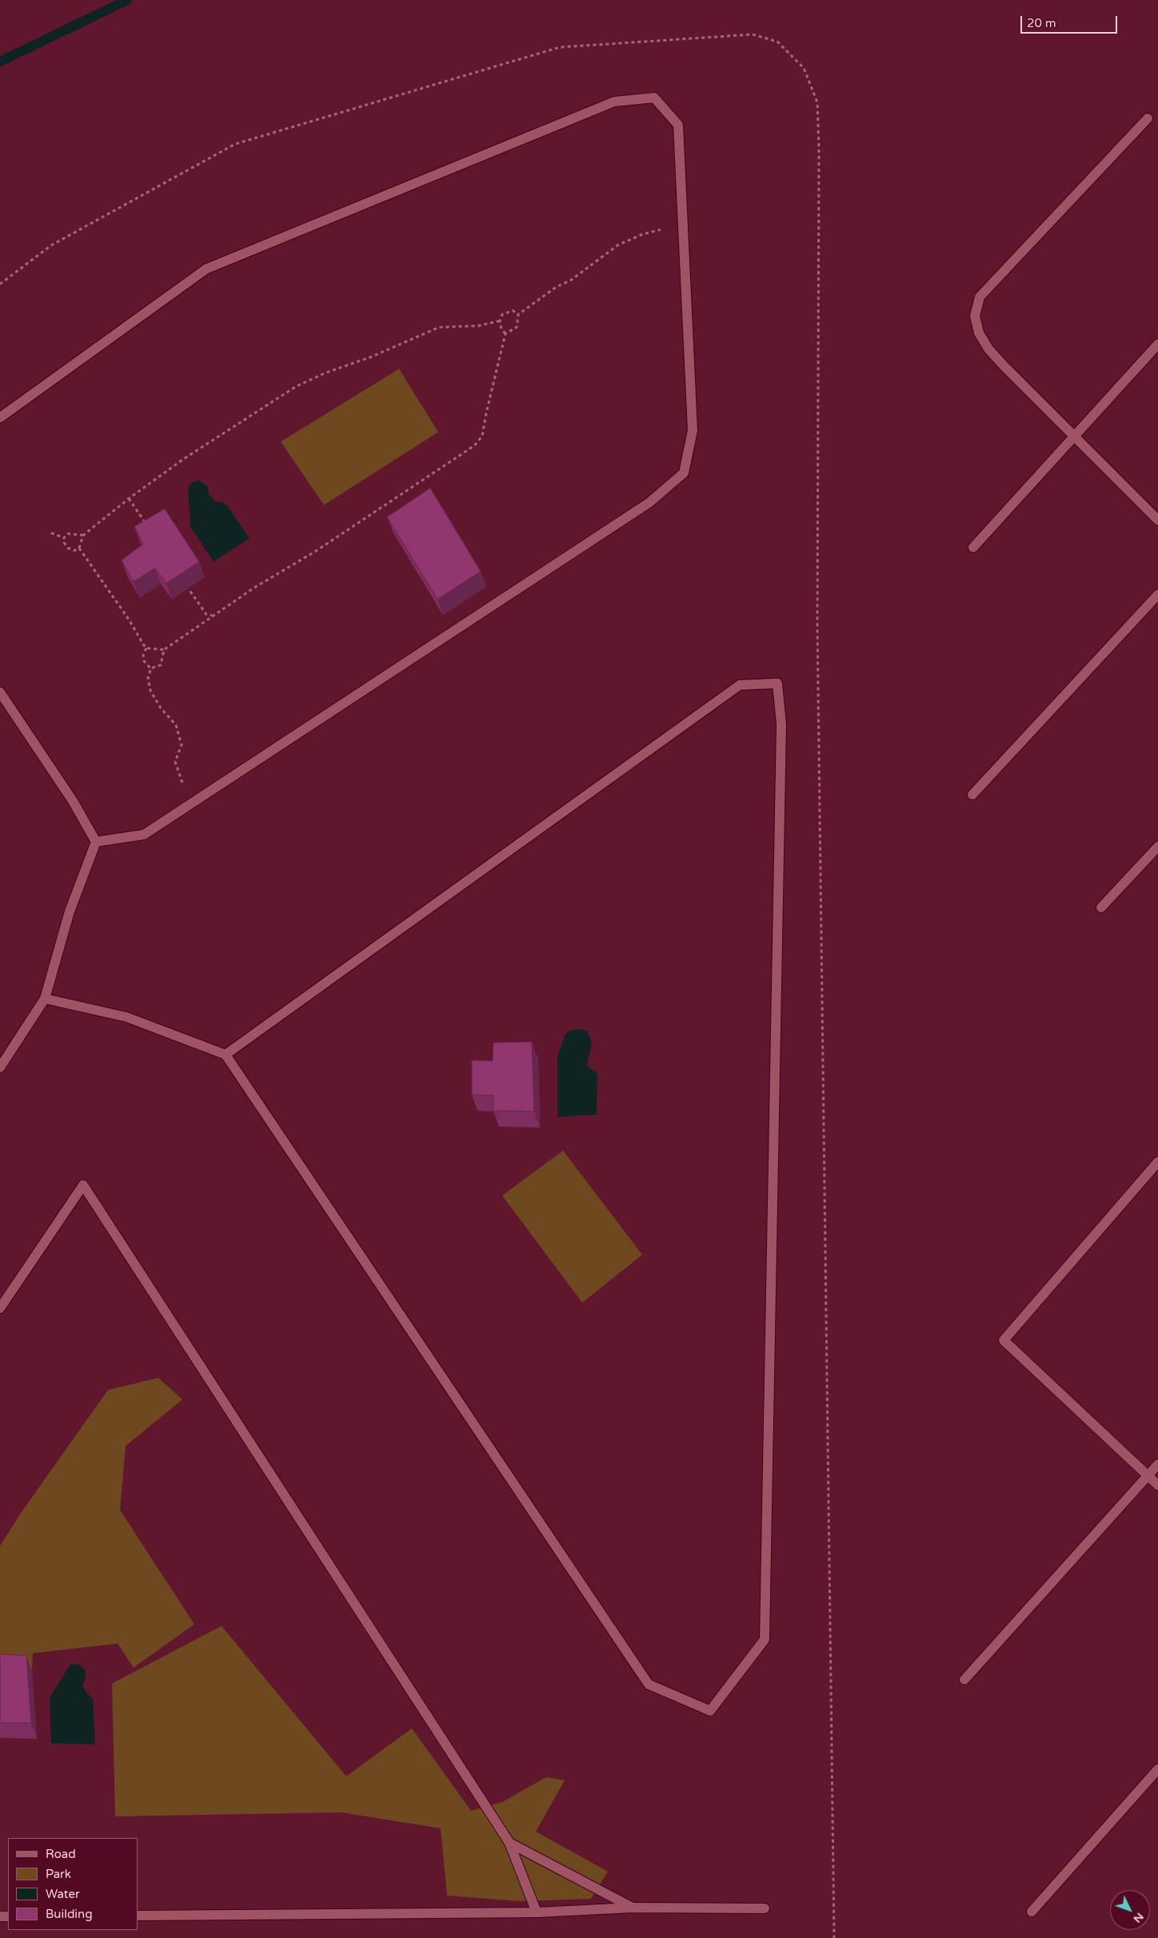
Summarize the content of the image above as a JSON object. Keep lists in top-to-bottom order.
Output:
{
  "legend": [
    "Road",
    "Park",
    "Water",
    "Building"
  ],
  "scale_bar": "20 m",
  "north": "bottom right"
}
